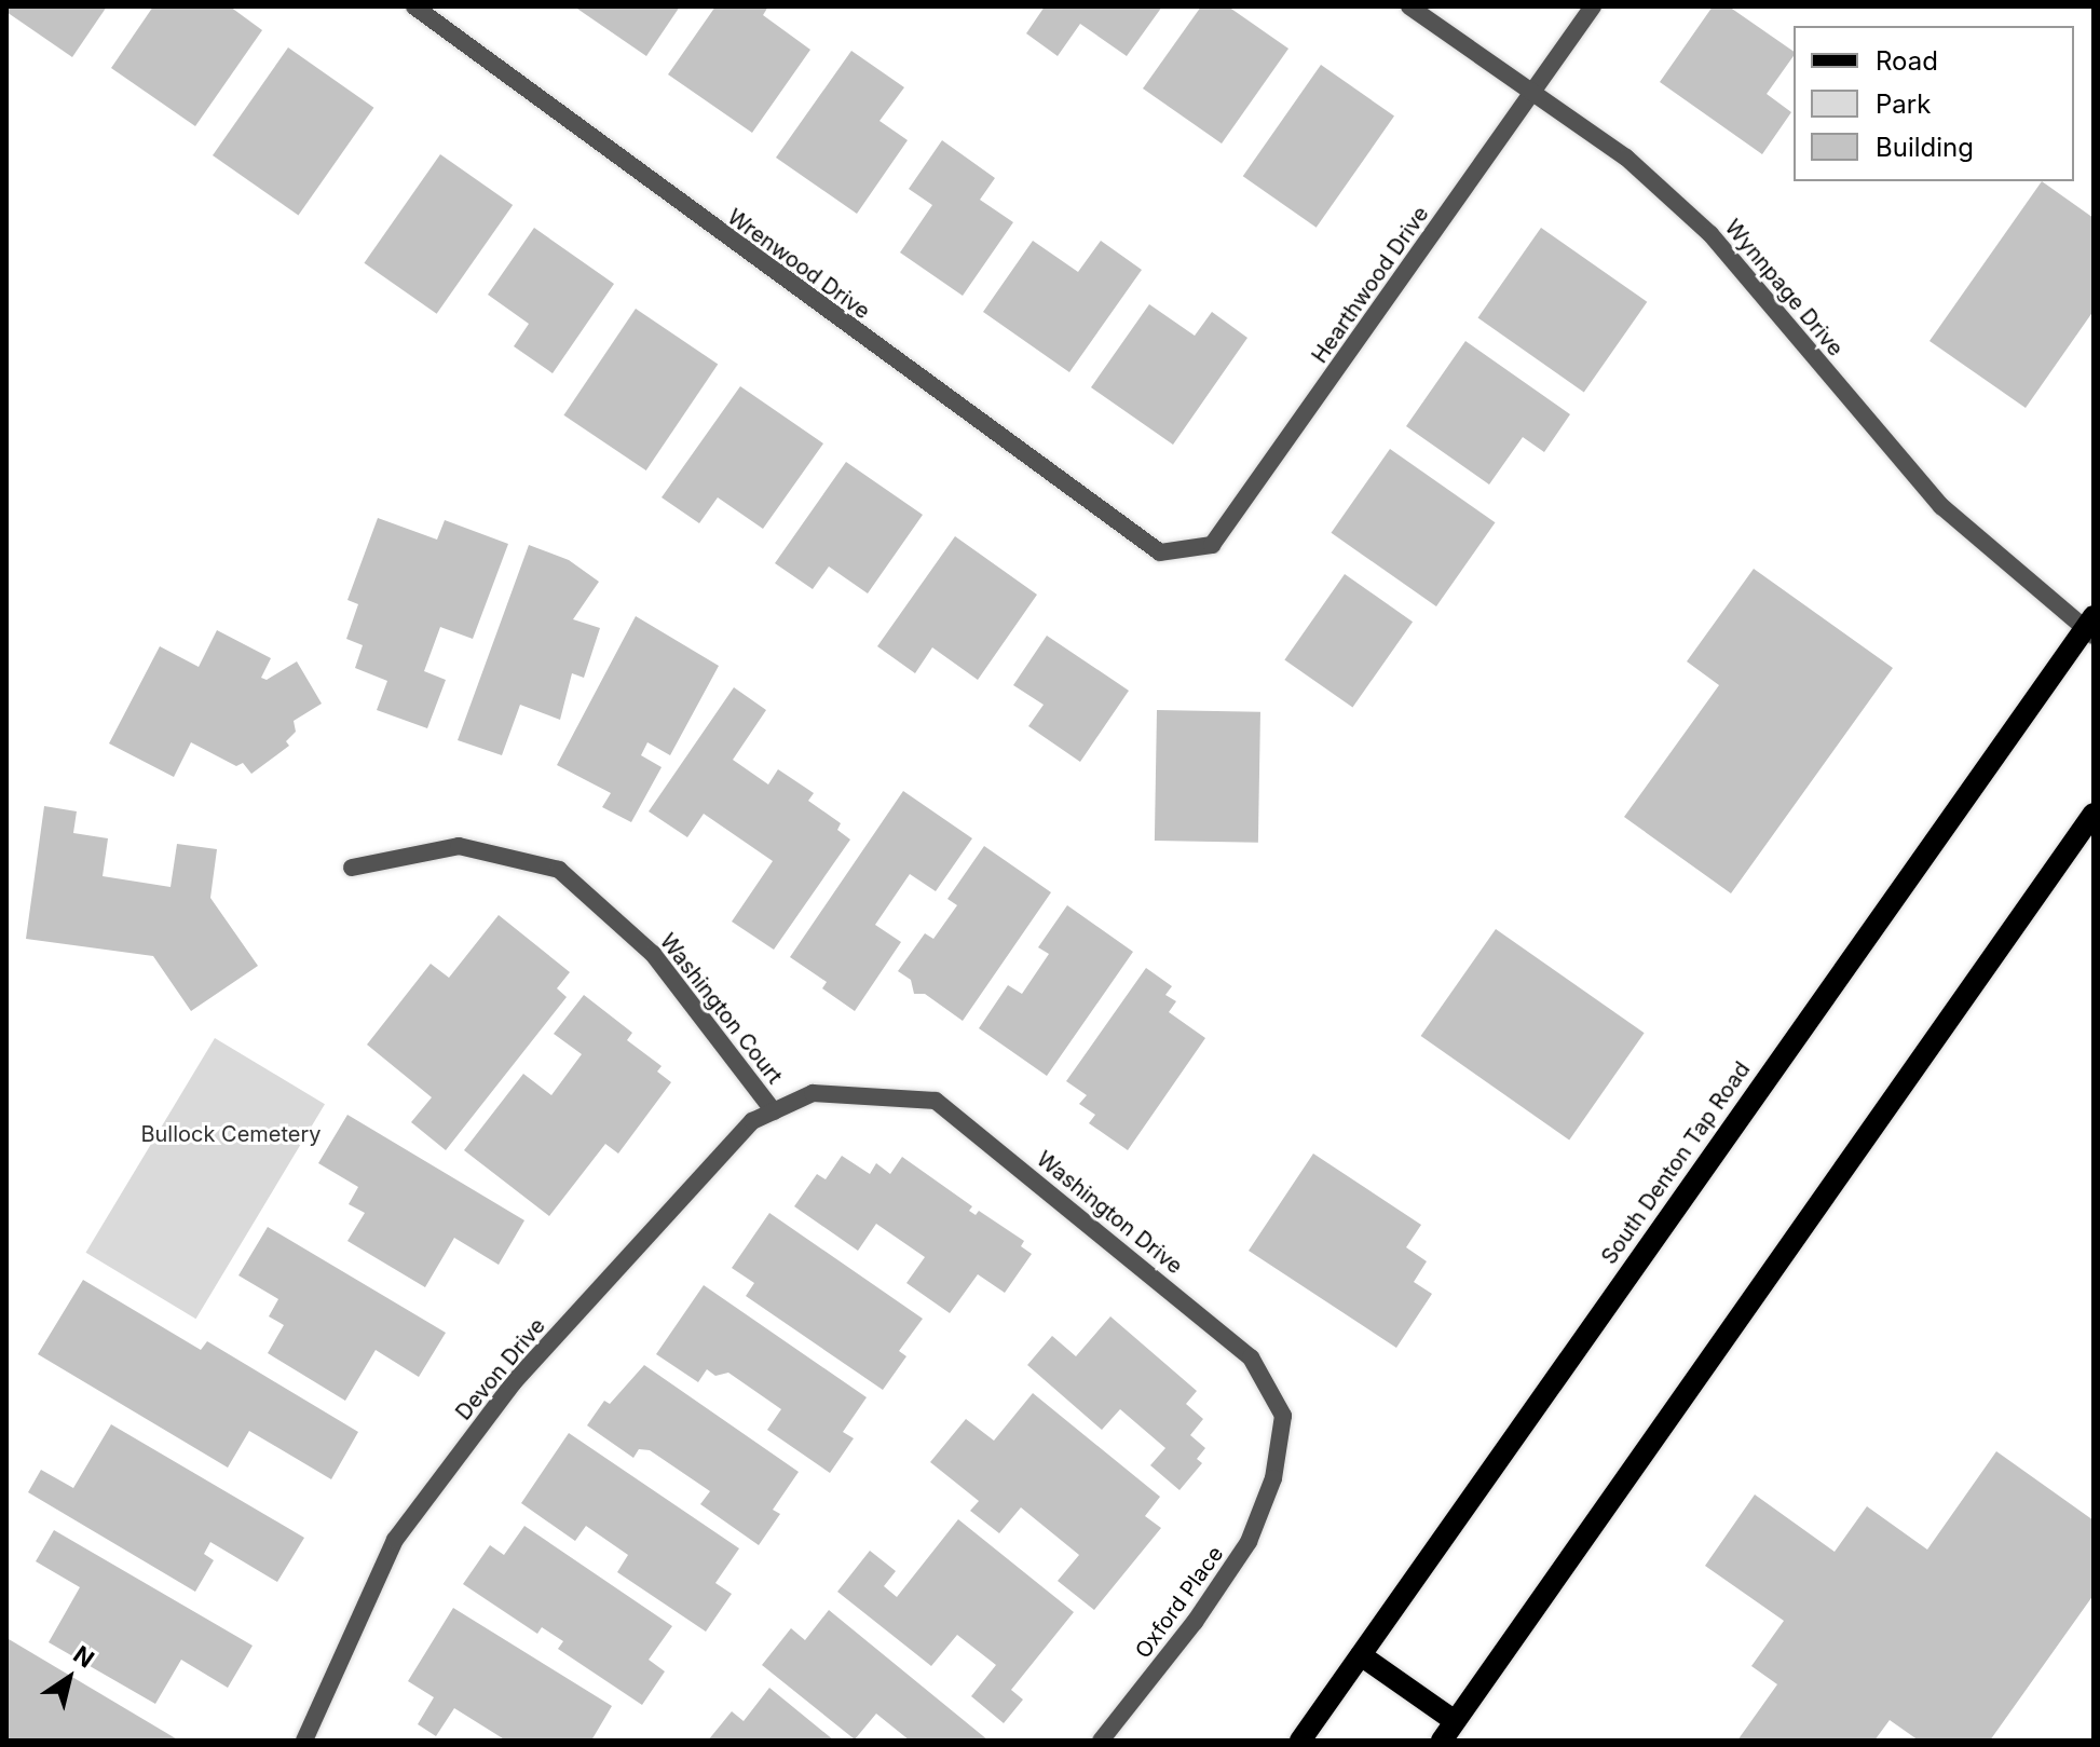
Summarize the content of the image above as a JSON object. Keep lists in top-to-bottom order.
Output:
{
  "streets": {
    "main road": ["South Denton Tap Road"],
    "street": [
      "Wrenwood Drive",
      "Hearthwood Drive",
      "Wynnpage Drive",
      "Washington Court",
      "Washington Drive",
      "Devon Drive",
      "Oxford Place"
    ]
  },
  "crossings": [
    ["Wrenwood Drive", "Hearthwood Drive"],
    ["Hearthwood Drive", "Wynnpage Drive"],
    ["Wynnpage Drive", "South Denton Tap Road"],
    ["Washington Court", "Devon Drive"],
    ["Washington Drive", "Devon Drive"],
    ["Washington Drive", "Oxford Place"]
  ],
  "parks": ["Bullock Cemetery"],
  "legend": ["Road", "Park", "Building"],
  "north": "top right"
}
